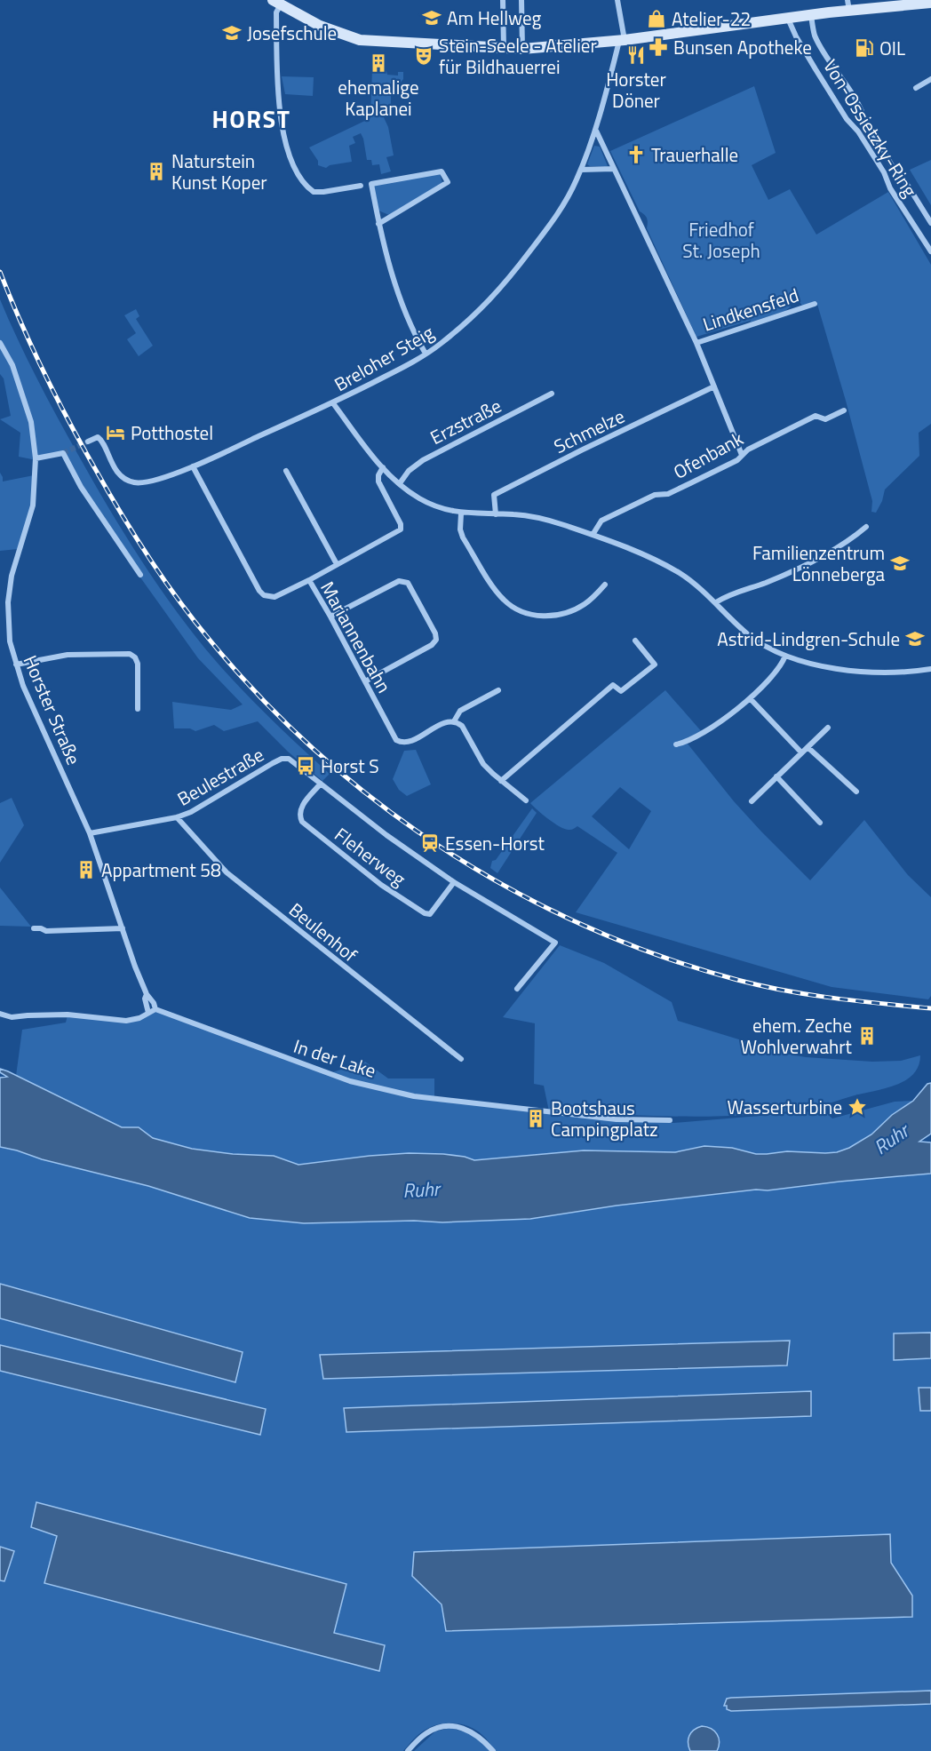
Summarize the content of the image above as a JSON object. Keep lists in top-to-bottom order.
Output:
{
  "streets": {
    "street": [
      "Von-Ossietzky-Ring",
      "Lindkensfeld",
      "Breloher Steig",
      "Erzstraße",
      "Schmelze",
      "Ofenbank",
      "Mariannenbahn",
      "Horster Straße",
      "Beulestraße",
      "Fleherweg",
      "Beulenhof",
      "In der Lake"
    ]
  },
  "crossings": [
    ["Lindkensfeld", "Breloher Steig"],
    ["Lindkensfeld", "Schmelze"],
    ["Lindkensfeld", "Ofenbank"],
    ["Breloher Steig", "Mariannenbahn"],
    ["Horster Straße", "Beulestraße"],
    ["Horster Straße", "In der Lake"],
    ["Beulestraße", "Fleherweg"],
    ["Beulestraße", "Beulenhof"]
  ],
  "districts": ["HORST"],
  "water": ["Ruhr"],
  "parks": ["Friedhof St. Joseph"],
  "places": {
    "school or university": [
      "Am Hellweg",
      "Josefschule",
      "Familienzentrum Lönneberga",
      "Astrid-Lindgren-Schule"
    ],
    "shop": ["Atelier-22"],
    "pharmacy": ["Bunsen Apotheke"],
    "fuel station": ["OIL"],
    "restaurant": ["Horster Döner"],
    "theatre": ["Stein-Seele - Atelier für Bildhauerrei"],
    "building": [
      "ehemalige Kaplanei",
      "Naturstein Kunst Koper",
      "Appartment 58",
      "ehem. Zeche Wohlverwahrt",
      "Bootshaus Campingplatz"
    ],
    "church": ["Trauerhalle"],
    "hotel": ["Potthostel"],
    "bus stop": ["Horst S"],
    "station": ["Essen-Horst"],
    "place": ["Wasserturbine"]
  }
}
